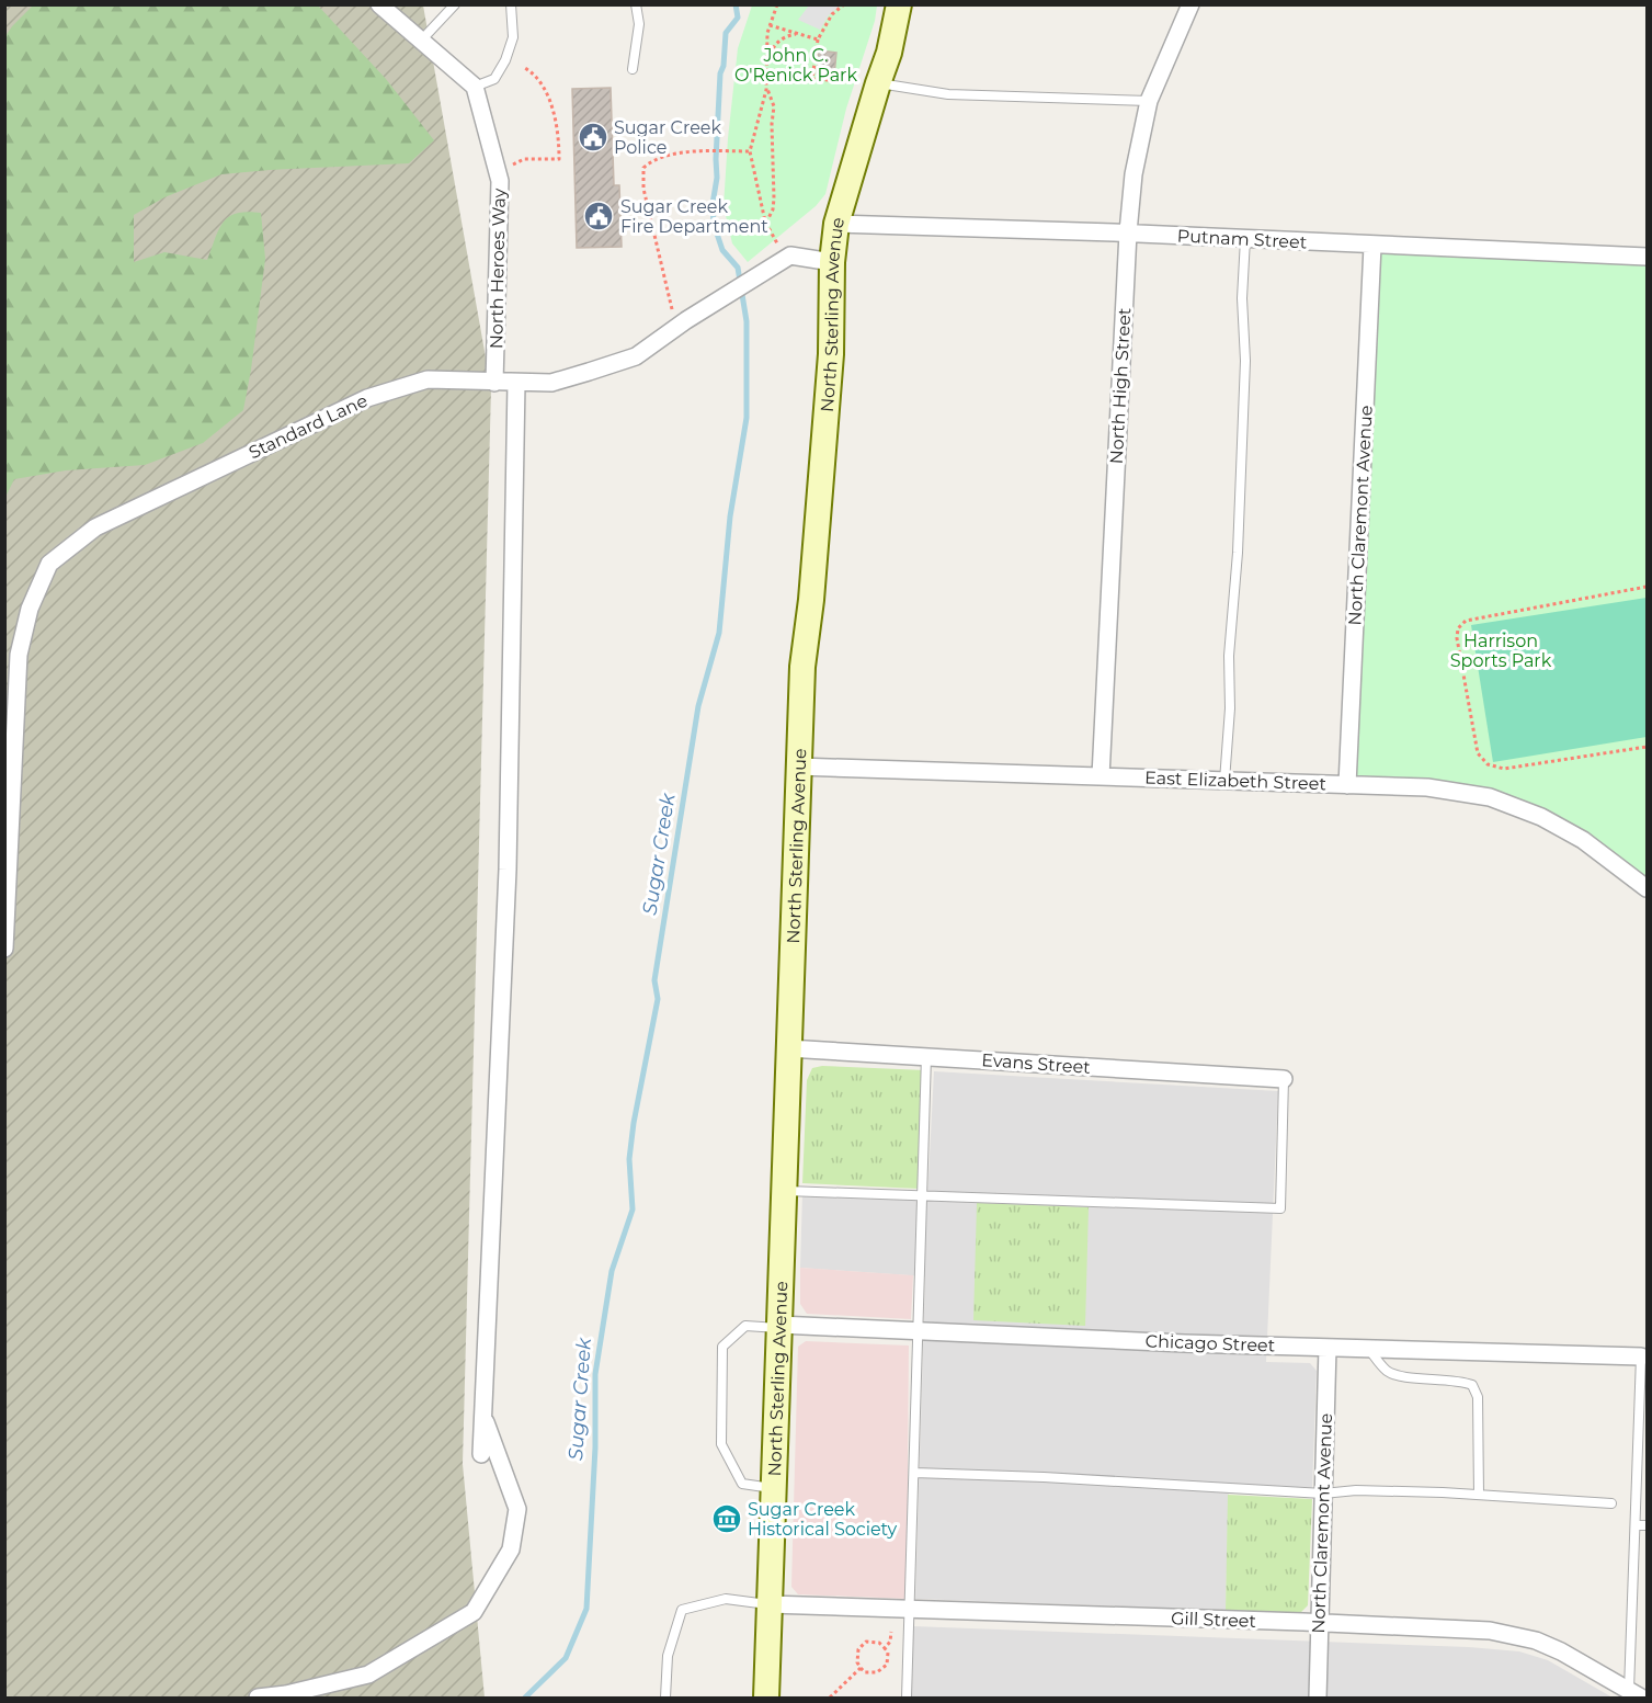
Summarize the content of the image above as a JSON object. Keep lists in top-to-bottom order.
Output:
{
  "streets": {
    "main road": ["North Sterling Avenue"],
    "street": [
      "Putnam Street",
      "North Heroes Way",
      "North High Street",
      "Standard Lane",
      "North Claremont Avenue",
      "East Elizabeth Street",
      "Evans Street",
      "Chicago Street",
      "Gill Street"
    ]
  },
  "crossings": [
    ["Putnam Street", "North Sterling Avenue"],
    ["Putnam Street", "North High Street"],
    ["Putnam Street", "North Claremont Avenue"],
    ["North Heroes Way", "Standard Lane"],
    ["North Sterling Avenue", "Standard Lane"],
    ["North Sterling Avenue", "East Elizabeth Street"],
    ["North Sterling Avenue", "Evans Street"],
    ["North Sterling Avenue", "Chicago Street"],
    ["North Sterling Avenue", "Gill Street"],
    ["North High Street", "East Elizabeth Street"],
    ["North Claremont Avenue", "East Elizabeth Street"],
    ["North Claremont Avenue", "Chicago Street"],
    ["North Claremont Avenue", "Gill Street"]
  ],
  "water": ["Sugar Creek"],
  "parks": ["John C. O'Renick Park", "Harrison Sports Park"],
  "places": {
    "public building": ["Sugar Creek Police", "Sugar Creek Fire Department"],
    "museum": ["Sugar Creek Historical Society"]
  }
}
